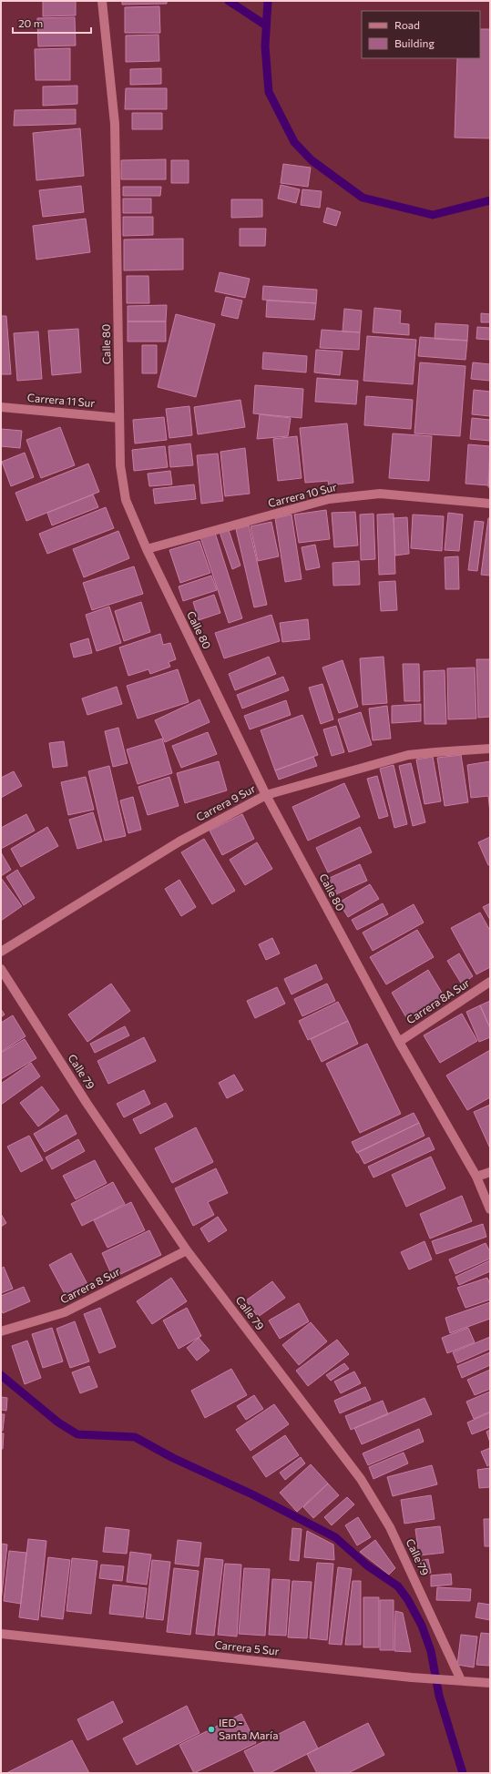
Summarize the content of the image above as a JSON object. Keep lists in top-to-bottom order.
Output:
{
  "streets": {
    "street": [
      "Calle 80",
      "Carrera 11 Sur",
      "Carrera 10 Sur",
      "Carrera 9 Sur",
      "Carrera 8A Sur",
      "Calle 79",
      "Carrera 8 Sur",
      "Carrera 5 Sur"
    ]
  },
  "crossings": [
    ["Calle 80", "Carrera 11 Sur"],
    ["Calle 80", "Carrera 10 Sur"],
    ["Calle 80", "Carrera 9 Sur"],
    ["Calle 80", "Carrera 8A Sur"],
    ["Calle 79", "Carrera 8 Sur"],
    ["Calle 79", "Carrera 5 Sur"]
  ],
  "places": ["IED - Santa María"],
  "legend": ["Road", "Building"],
  "scale_bar": "20 m"
}
